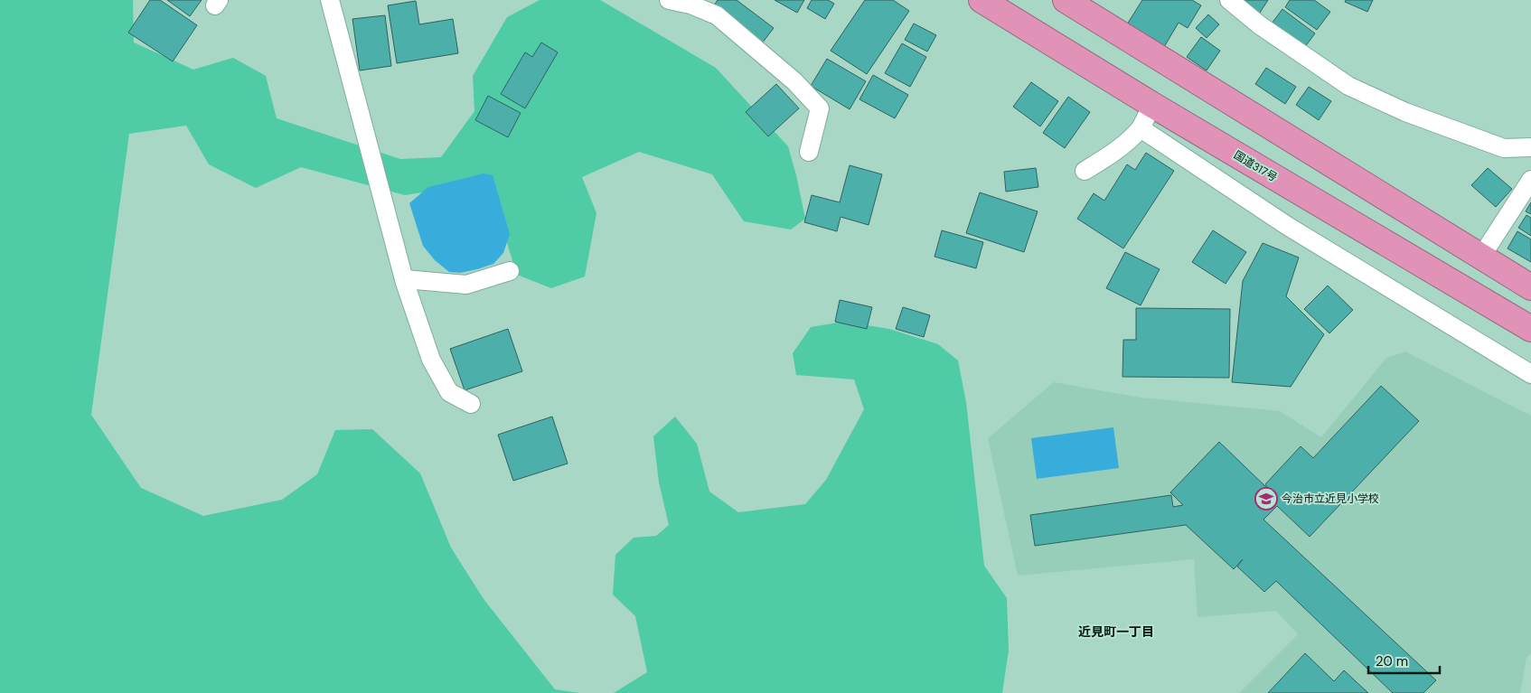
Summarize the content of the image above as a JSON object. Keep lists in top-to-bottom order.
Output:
{
  "streets": {
    "highway": ["国道317号"]
  },
  "districts": ["近見町一丁目"],
  "places": {
    "school or university": ["今治市立近見小学校"]
  },
  "scale_bar": "20 m"
}
